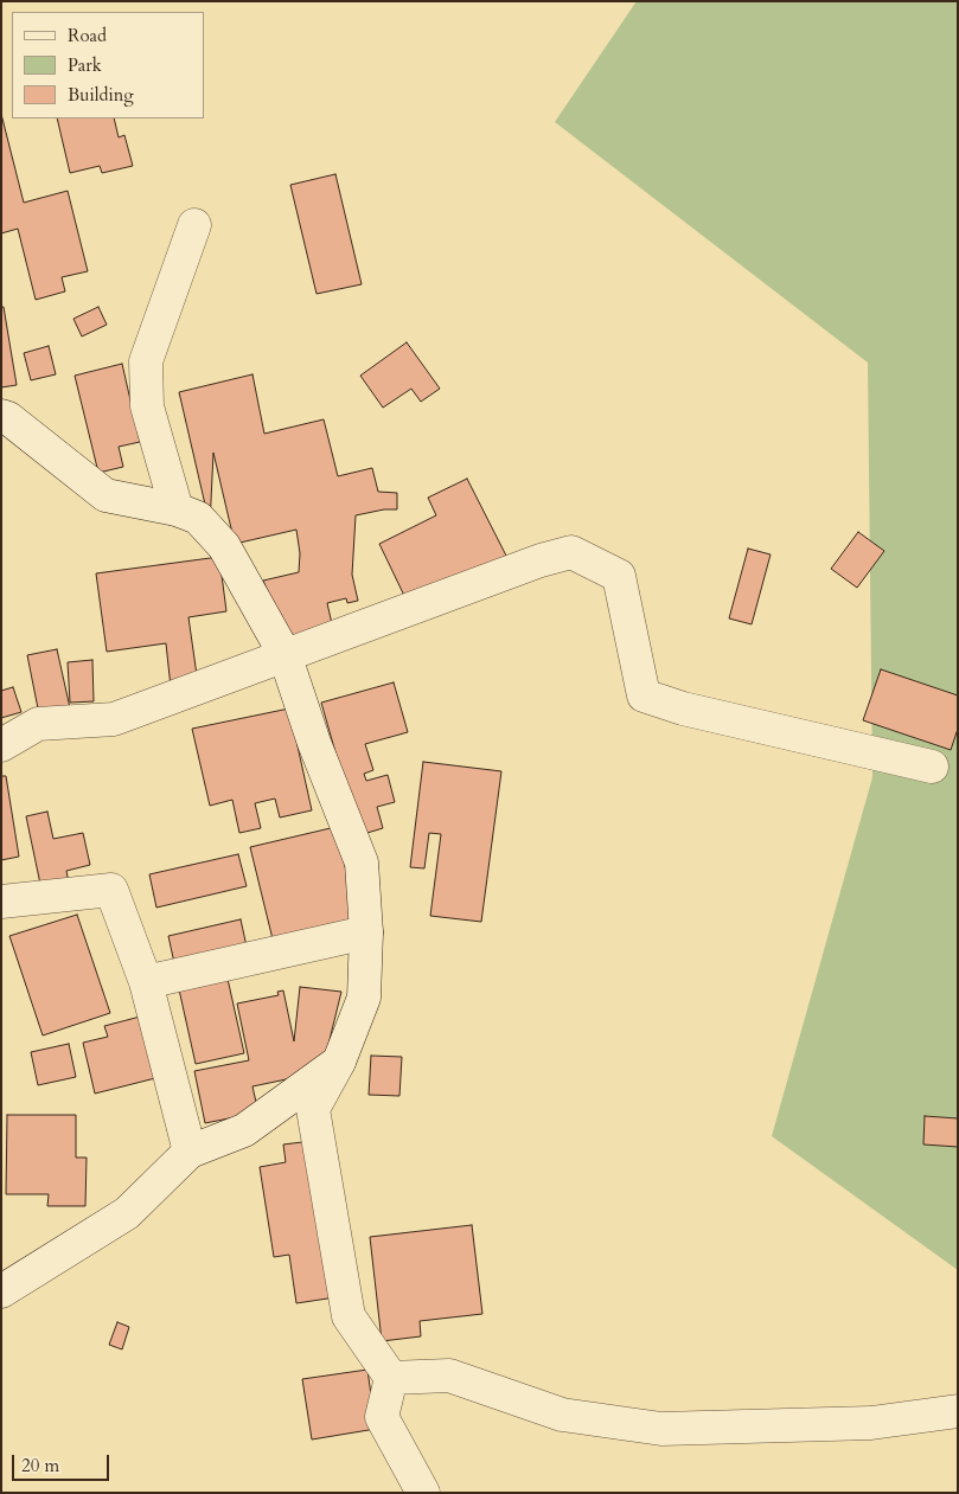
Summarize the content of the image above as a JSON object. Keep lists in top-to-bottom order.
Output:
{
  "legend": ["Road", "Park", "Building"],
  "scale_bar": "20 m"
}
